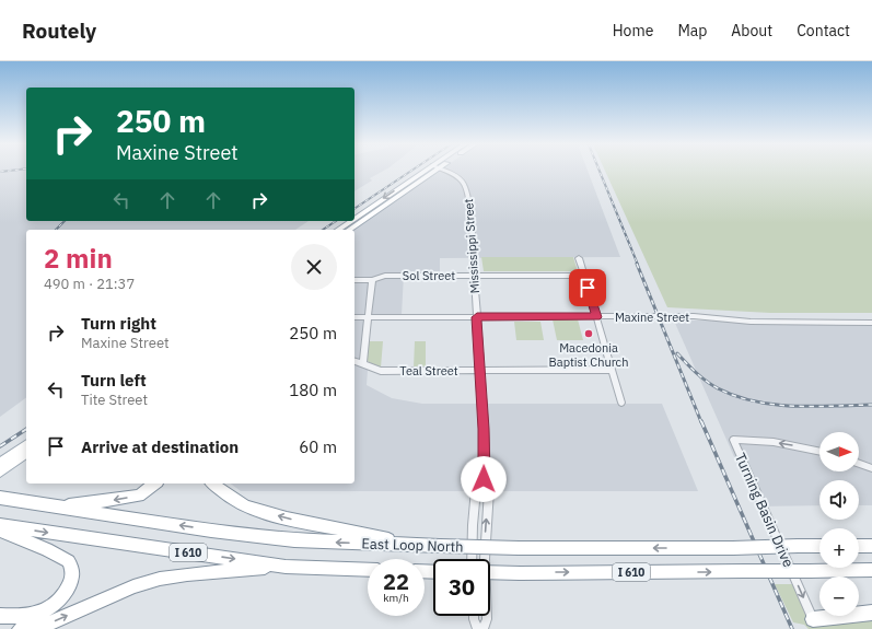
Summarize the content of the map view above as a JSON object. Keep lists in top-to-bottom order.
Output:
{
  "streets": {
    "highway": ["East Loop North", "I 610"],
    "street": [
      "Mississippi Street",
      "Sol Street",
      "Maxine Street",
      "Teal Street",
      "Turning Basin Drive"
    ]
  },
  "crossings": [
    ["Mississippi Street", "Sol Street"],
    ["Mississippi Street", "Maxine Street"],
    ["Mississippi Street", "Teal Street"]
  ],
  "places": ["Macedonia Baptist Church"],
  "north": "right",
  "page": {
    "header": "Routely",
    "nav": [
      "Home",
      "Map",
      "About",
      "Contact"
    ],
    "turn": ["250 m", "Maxine Street"],
    "heading": ["2 min", "490 m · 21:37"],
    "list": [
      {
        "name": "Turn right",
        "note": "Maxine Street",
        "value": "250 m"
      },
      {
        "name": "Turn left",
        "note": "Tite Street",
        "value": "180 m"
      },
      {
        "name": "Arrive at destination",
        "value": "60 m"
      }
    ],
    "map_buttons": ["+", "−"],
    "speed": "22 km/h",
    "limit": "30"
  }
}
